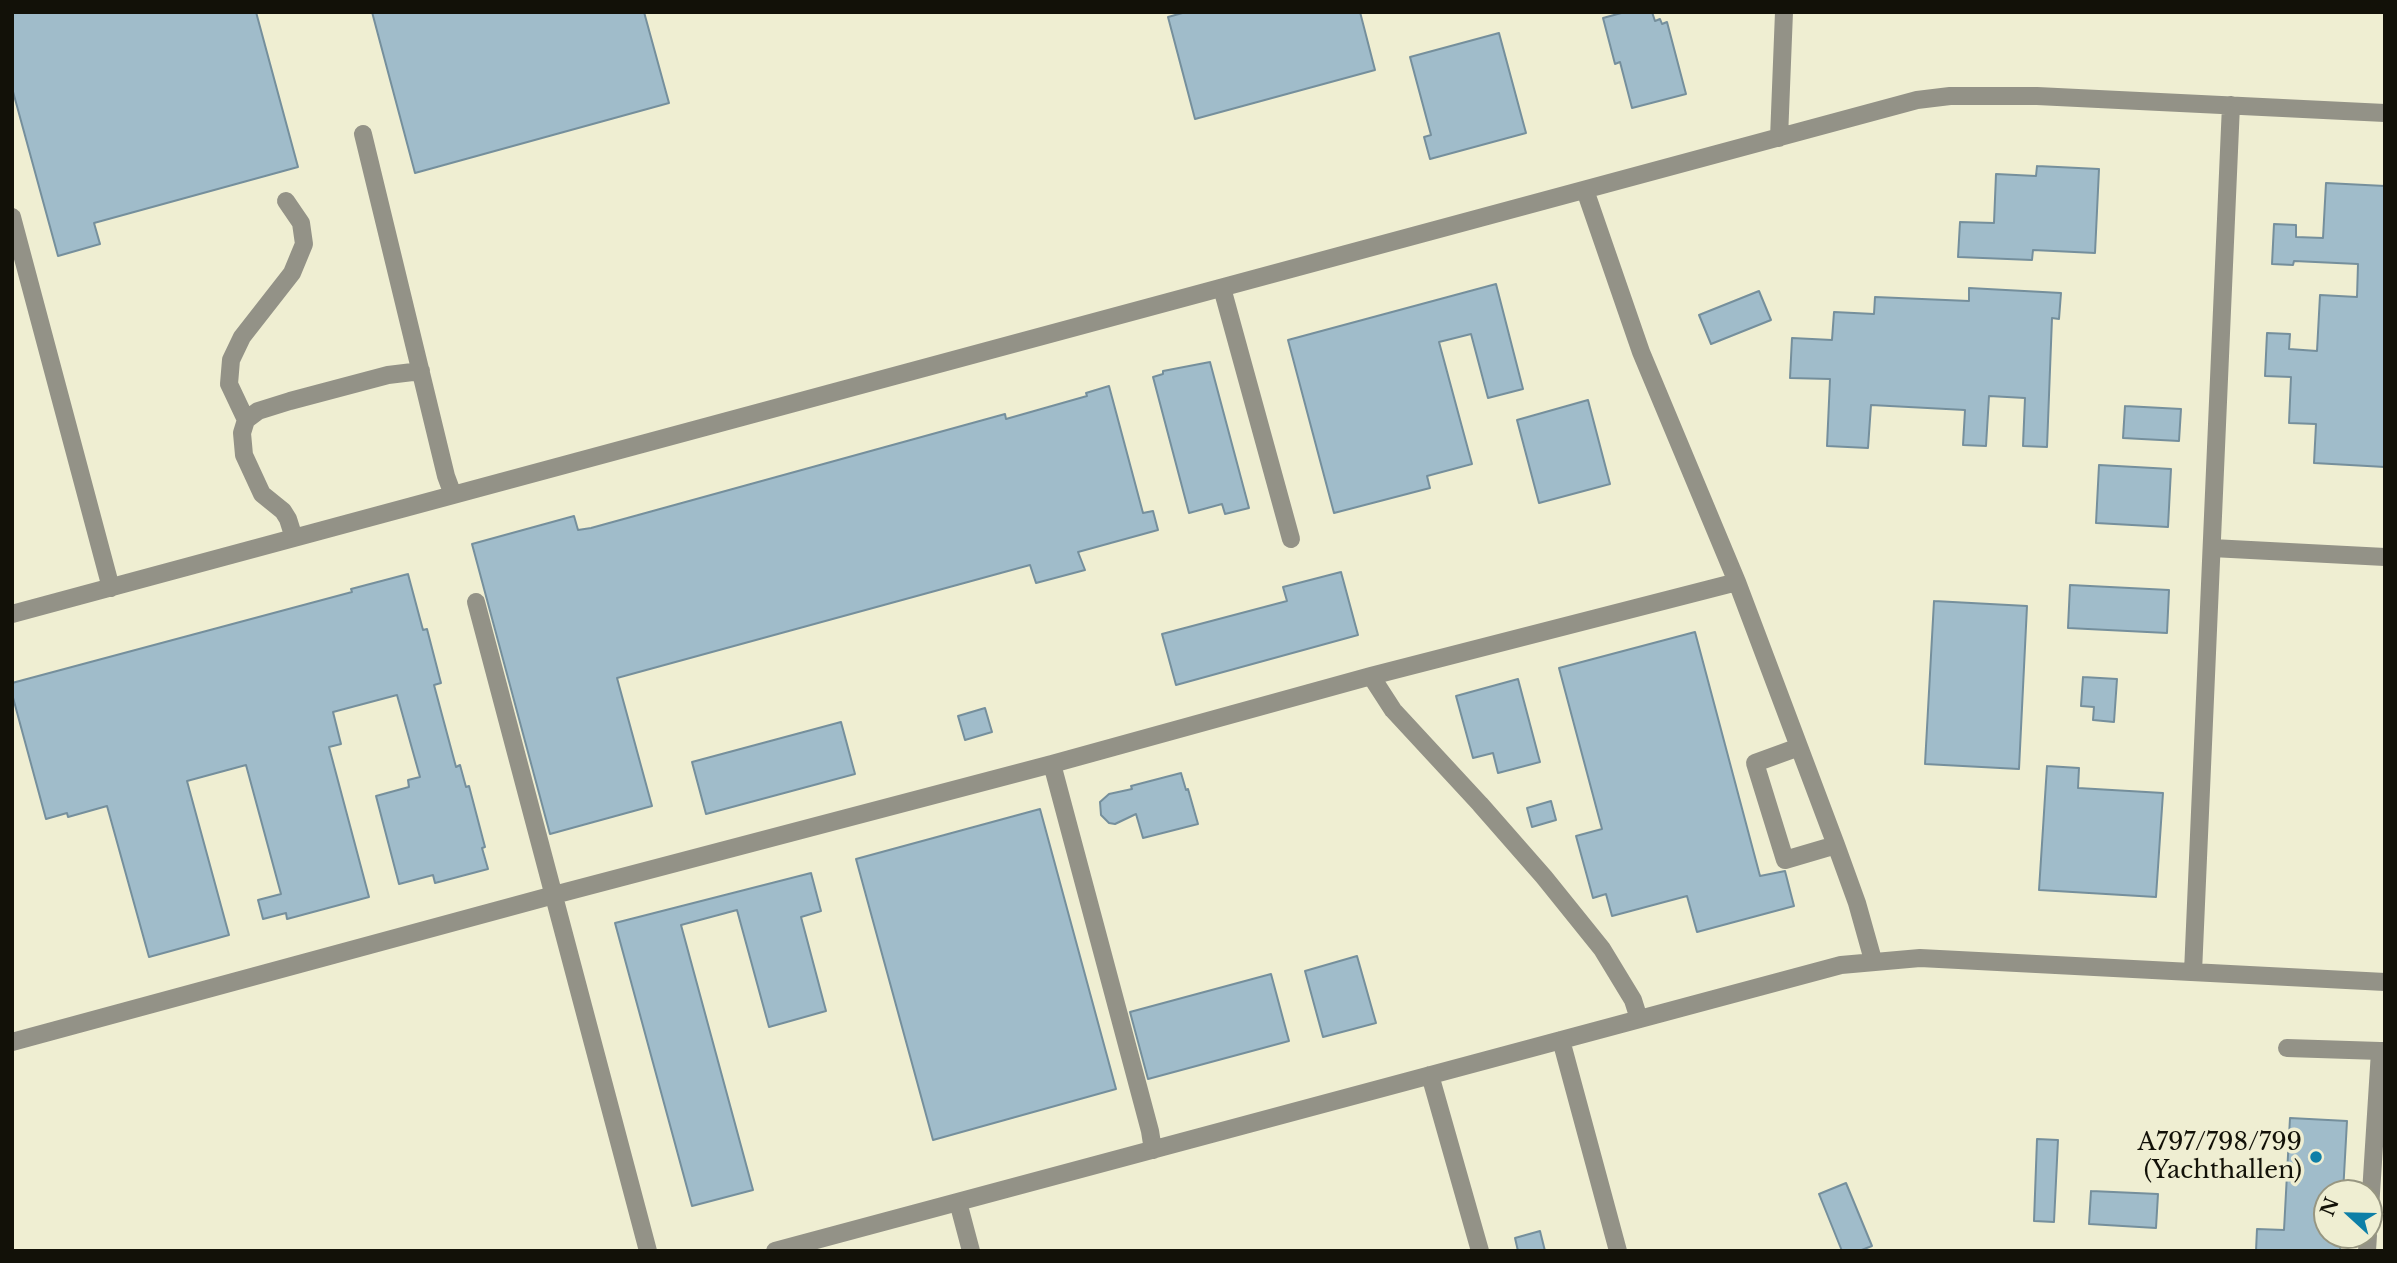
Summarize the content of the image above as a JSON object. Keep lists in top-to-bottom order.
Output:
{
  "places": ["A797/798/799 (Yachthallen)"],
  "north": "left"
}
